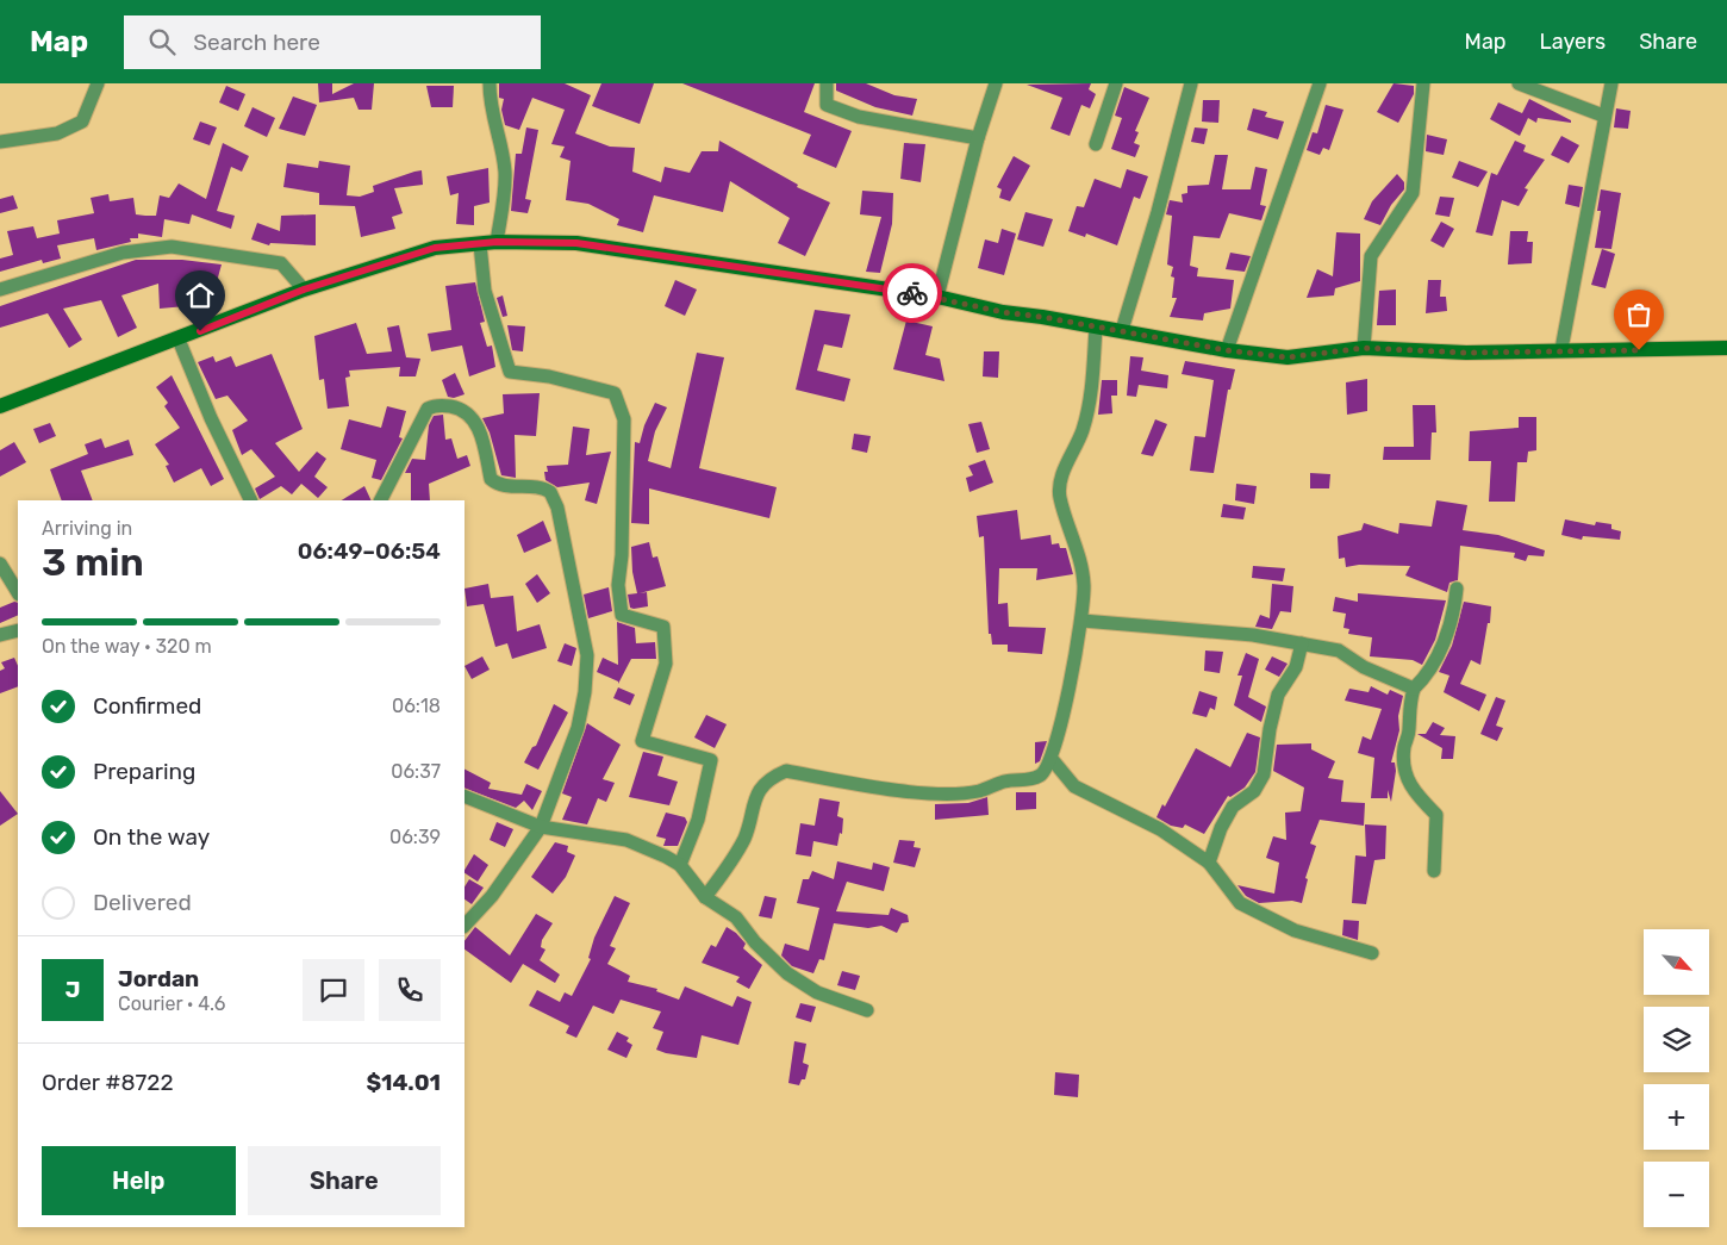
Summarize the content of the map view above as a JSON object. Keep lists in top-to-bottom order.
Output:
{
  "north": "bottom right",
  "page": {
    "header": "Map",
    "search": "Search here",
    "nav": ["Map", "Layers", "Share"],
    "heading": ["3 min", "Arriving in", "06:49–06:54"],
    "panel": [
      "Jordan",
      "Courier · 4.6",
      "Order #8722",
      "$14.01"
    ],
    "bar": "On the way · 320 m",
    "list": [
      ["Confirmed", "06:18"],
      ["Preparing", "06:37"],
      ["On the way", "06:39"],
      "Delivered"
    ],
    "map_buttons": ["+", "−"],
    "round": "J",
    "buttons": ["Help", "Share"]
  }
}
